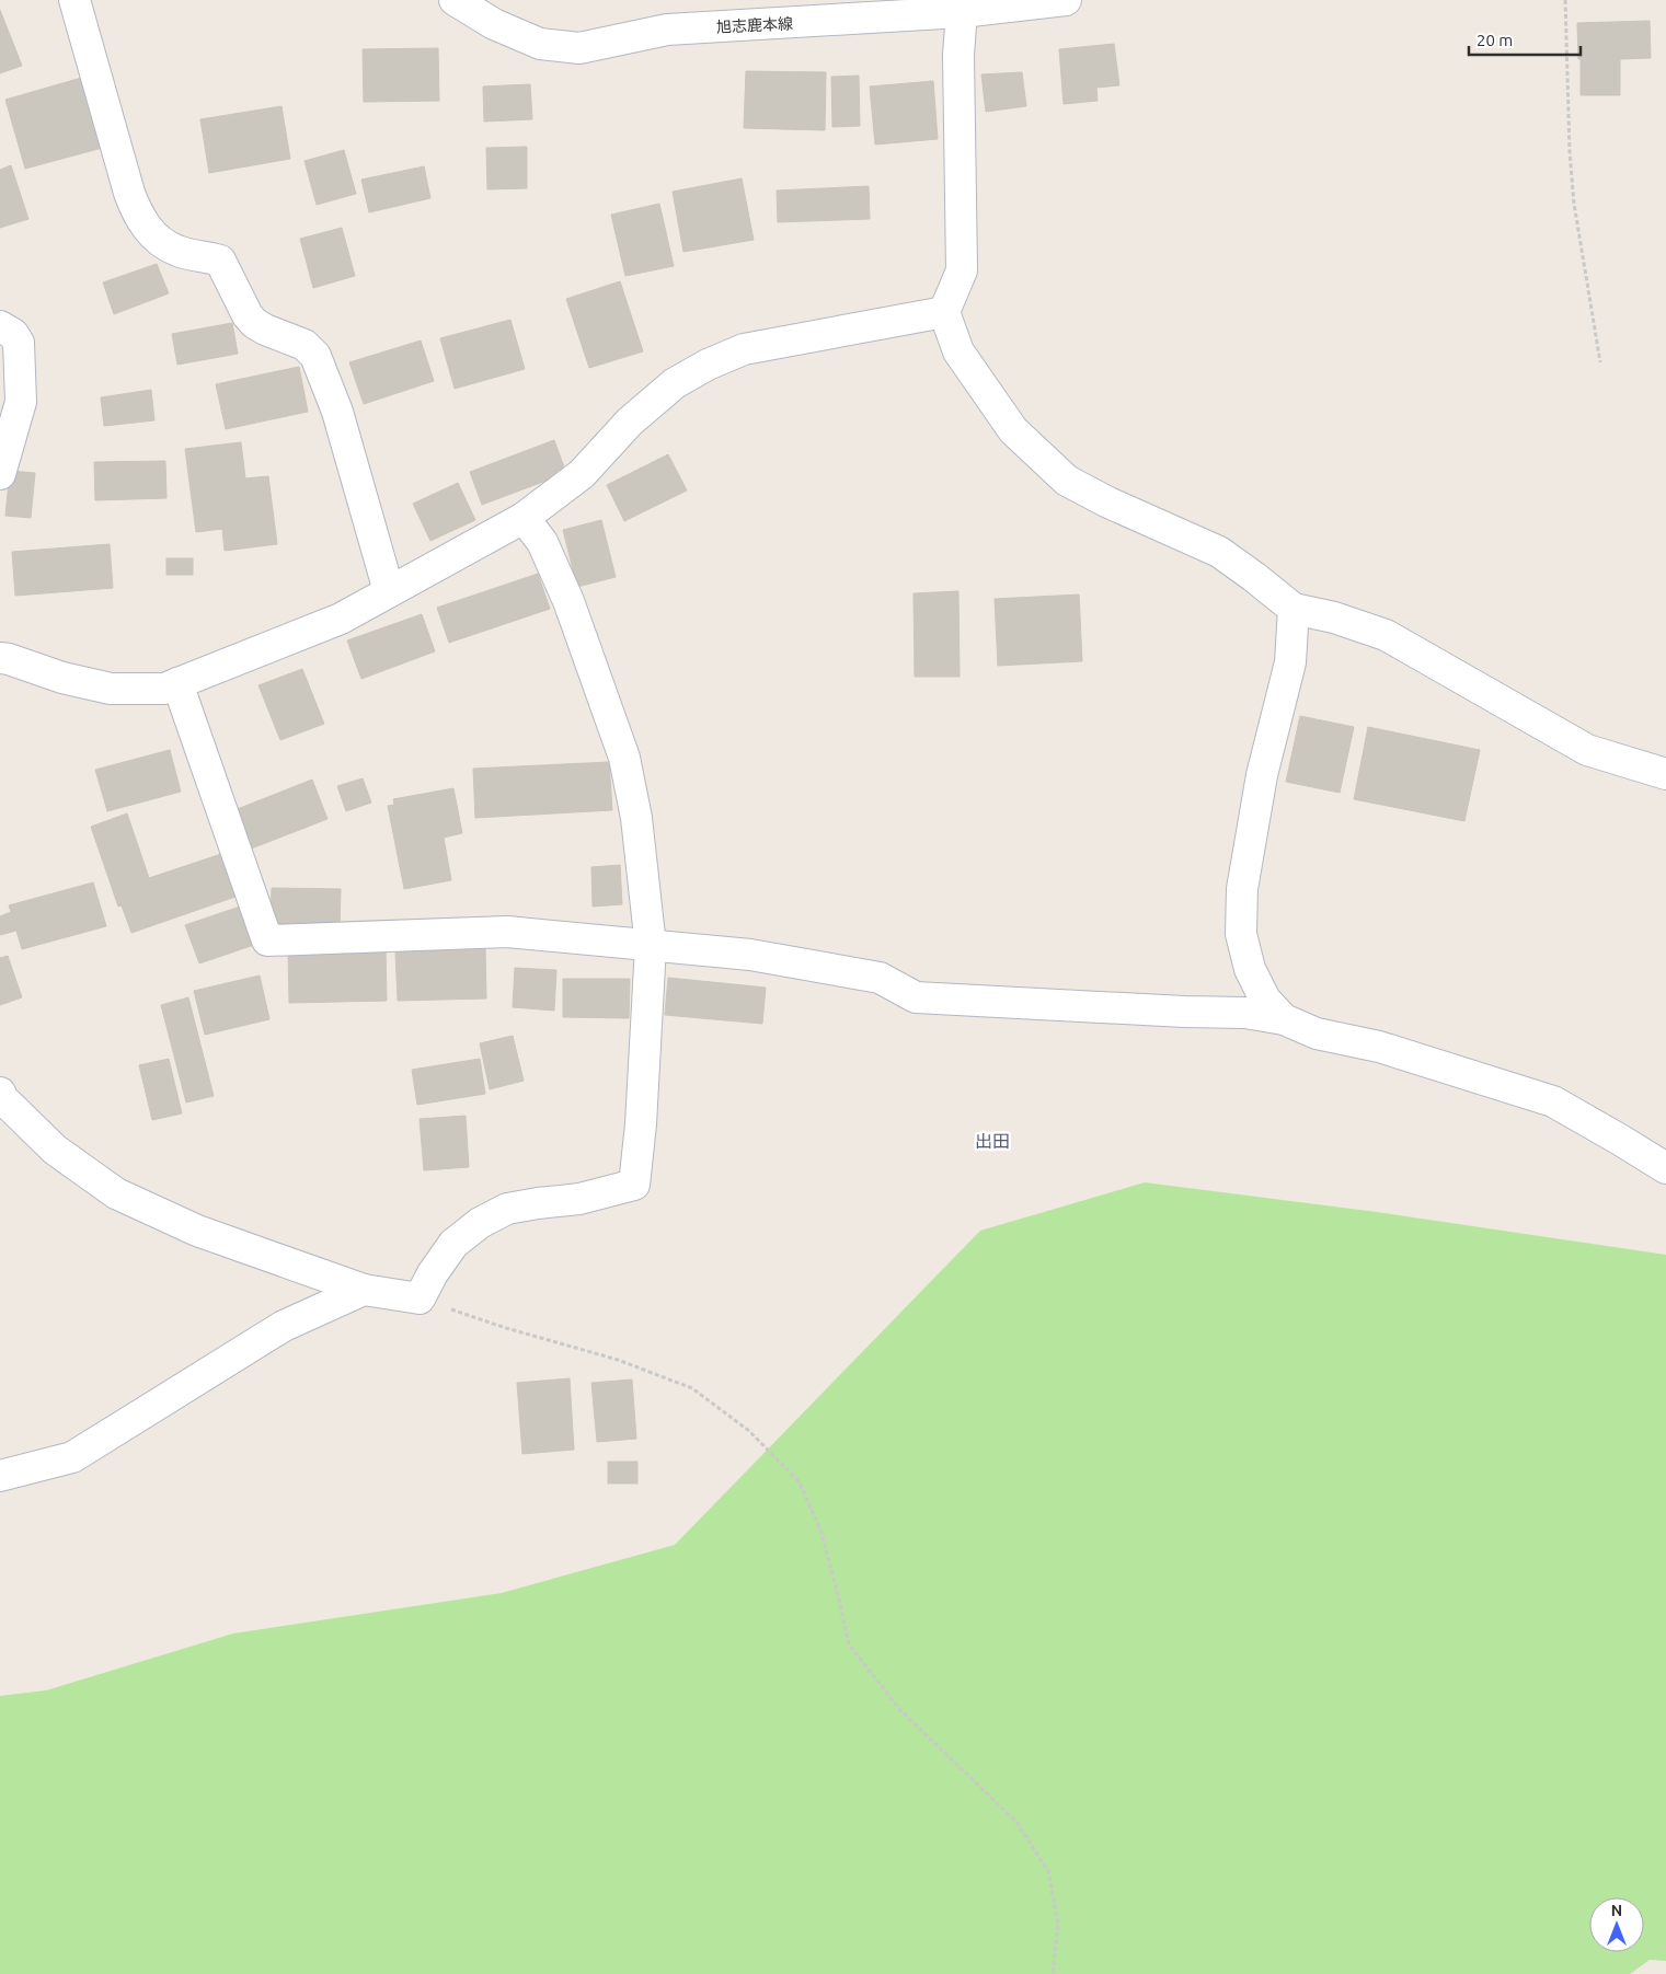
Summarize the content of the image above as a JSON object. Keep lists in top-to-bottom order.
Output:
{
  "streets": {
    "street": ["旭志鹿本線"]
  },
  "districts": ["出田"],
  "scale_bar": "20 m",
  "north": "top"
}
